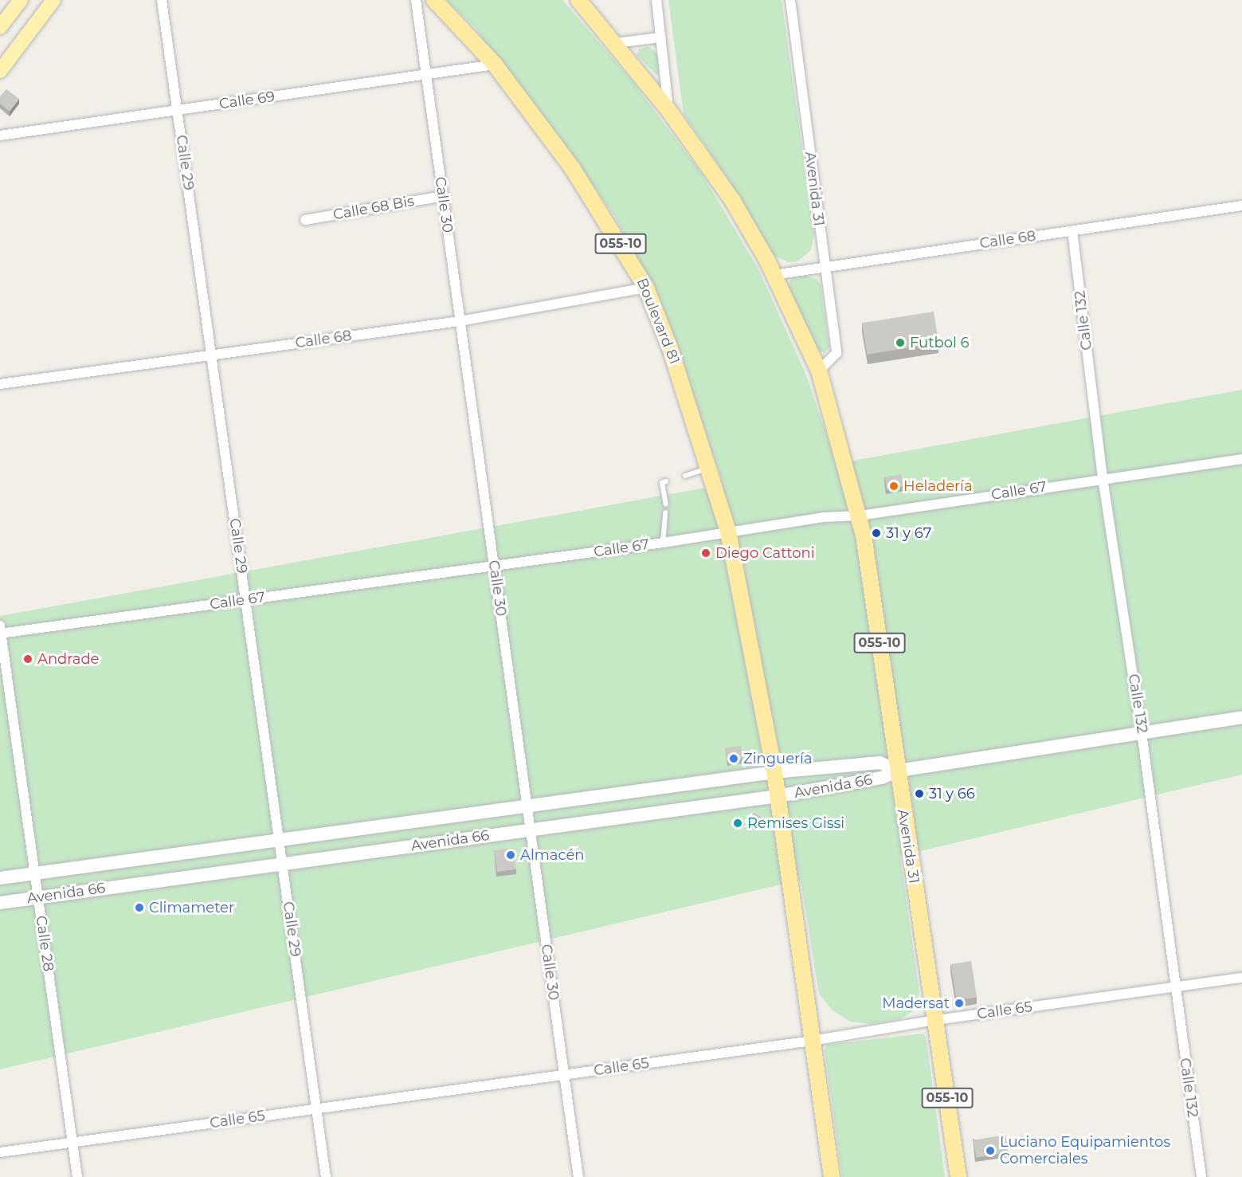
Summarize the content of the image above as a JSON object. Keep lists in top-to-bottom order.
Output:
{
  "streets": {
    "highway": ["Avenida 31", "055-10", "Boulevard 81"],
    "main road": ["Avenida 66"],
    "street": [
      "Calle 69",
      "Calle 29",
      "Calle 30",
      "Calle 68 Bis",
      "Calle 68",
      "Calle 132",
      "Calle 67",
      "Calle 28",
      "Calle 65"
    ]
  },
  "crossings": [
    ["Calle 69", "Calle 29"],
    ["Calle 69", "Calle 30"],
    ["Calle 69", "Boulevard 81"],
    ["Calle 29", "Calle 68"],
    ["Calle 29", "Calle 67"],
    ["Calle 29", "Avenida 66"],
    ["Calle 29", "Calle 65"],
    ["Avenida 31", "Calle 68"],
    ["Avenida 31", "055-10"],
    ["Avenida 31", "Calle 67"],
    ["Avenida 31", "Avenida 66"],
    ["Avenida 31", "Calle 65"],
    ["Calle 30", "Calle 68 Bis"],
    ["Calle 30", "Calle 68"],
    ["Calle 30", "Calle 67"],
    ["Calle 30", "Avenida 66"],
    ["Calle 30", "Calle 65"],
    ["Calle 68", "055-10"],
    ["Calle 68", "Calle 132"],
    ["Calle 68", "Boulevard 81"],
    ["055-10", "Boulevard 81"],
    ["055-10", "Calle 67"],
    ["055-10", "Avenida 66"],
    ["055-10", "Calle 65"],
    ["Calle 132", "Calle 67"],
    ["Calle 132", "Avenida 66"],
    ["Calle 132", "Calle 65"],
    ["Boulevard 81", "Calle 67"],
    ["Calle 67", "Calle 28"],
    ["Avenida 66", "Calle 28"],
    ["Calle 28", "Calle 65"]
  ],
  "places": [
    "Futbol 6",
    "Heladería",
    "31 y 67",
    "Diego Cattoni",
    "Andrade",
    "Zinguería",
    "31 y 66",
    "Remises Gissi",
    "Almacén",
    "Climameter",
    "Madersat",
    "Luciano Equipamientos Comerciales"
  ]
}
